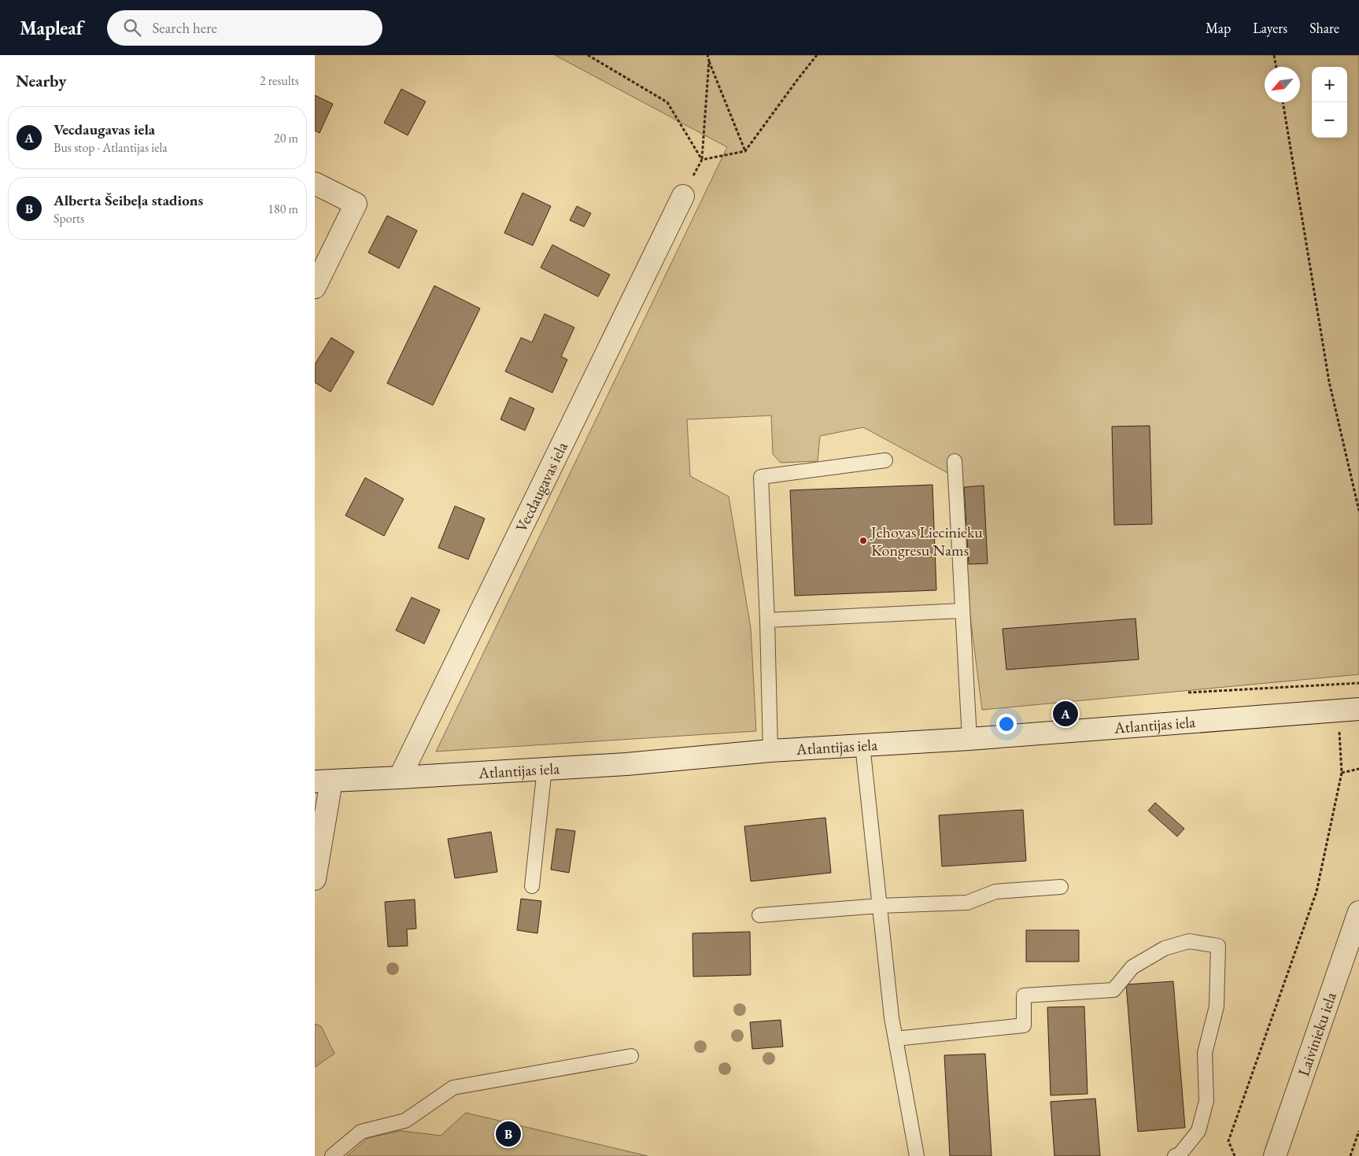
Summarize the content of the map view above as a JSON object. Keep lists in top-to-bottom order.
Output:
{
  "streets": {
    "street": ["Vecdaugavas iela", "Atlantijas iela", "Laivinieku iela"]
  },
  "crossings": [
    ["Vecdaugavas iela", "Atlantijas iela"]
  ],
  "places": ["Jehovas Liecinieku Kongresu Nams"],
  "north": "bottom left",
  "page": {
    "header": "Mapleaf",
    "search": "Search here",
    "nav": ["Map", "Layers", "Share"],
    "heading": ["Nearby", "2 results"],
    "map_buttons": ["+", "−"],
    "list": [
      {
        "mark": "A",
        "name": "Vecdaugavas iela",
        "note": "Bus stop · Atlantijas iela",
        "value": "20 m"
      },
      {
        "mark": "B",
        "name": "Alberta Šeibeļa stadions",
        "note": "Sports",
        "value": "180 m"
      }
    ],
    "pins": ["A", "B"]
  }
}
